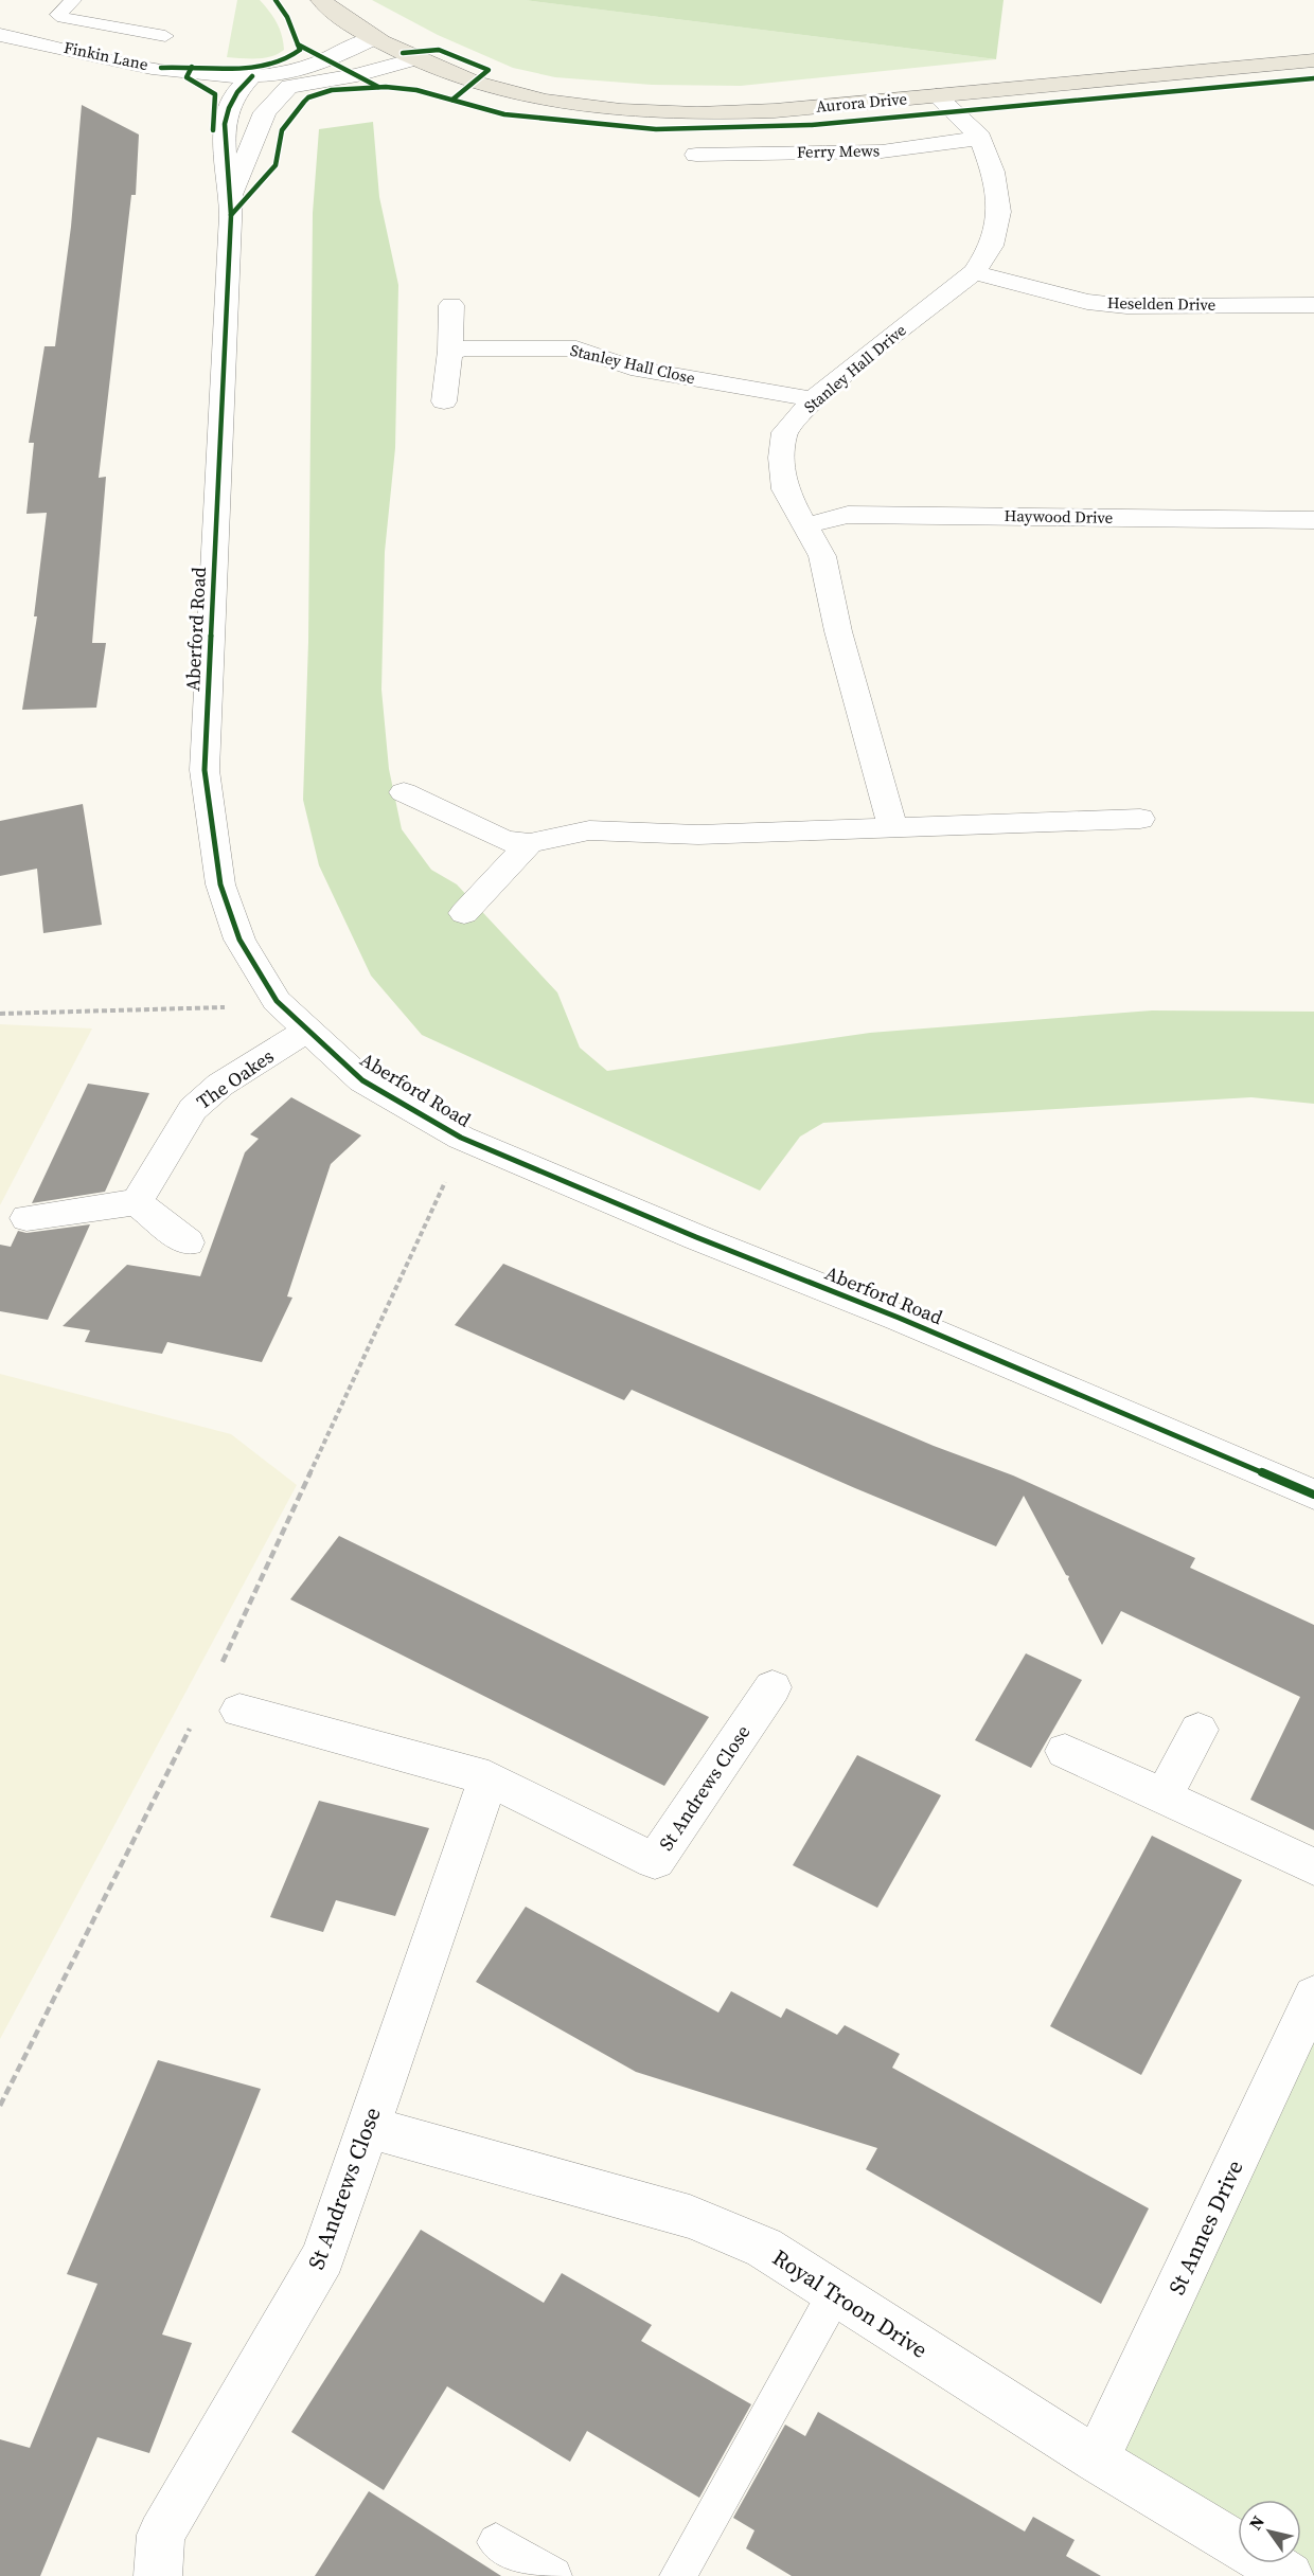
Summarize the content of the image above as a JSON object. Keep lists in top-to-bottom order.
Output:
{
  "streets": {
    "main road": ["Aurora Drive"],
    "street": [
      "Finkin Lane",
      "Ferry Mews",
      "Heselden Drive",
      "Stanley Hall Close",
      "Stanley Hall Drive",
      "Haywood Drive",
      "Aberford Road",
      "The Oakes",
      "St Andrews Close",
      "St Annes Drive",
      "Royal Troon Drive"
    ]
  },
  "crossings": [
    ["Aurora Drive", "Stanley Hall Drive"],
    ["Ferry Mews", "Stanley Hall Drive"],
    ["Heselden Drive", "Stanley Hall Drive"],
    ["Stanley Hall Close", "Stanley Hall Drive"],
    ["Stanley Hall Drive", "Haywood Drive"],
    ["Aberford Road", "The Oakes"],
    ["St Andrews Close", "Royal Troon Drive"],
    ["St Annes Drive", "Royal Troon Drive"]
  ],
  "north": "top left"
}
